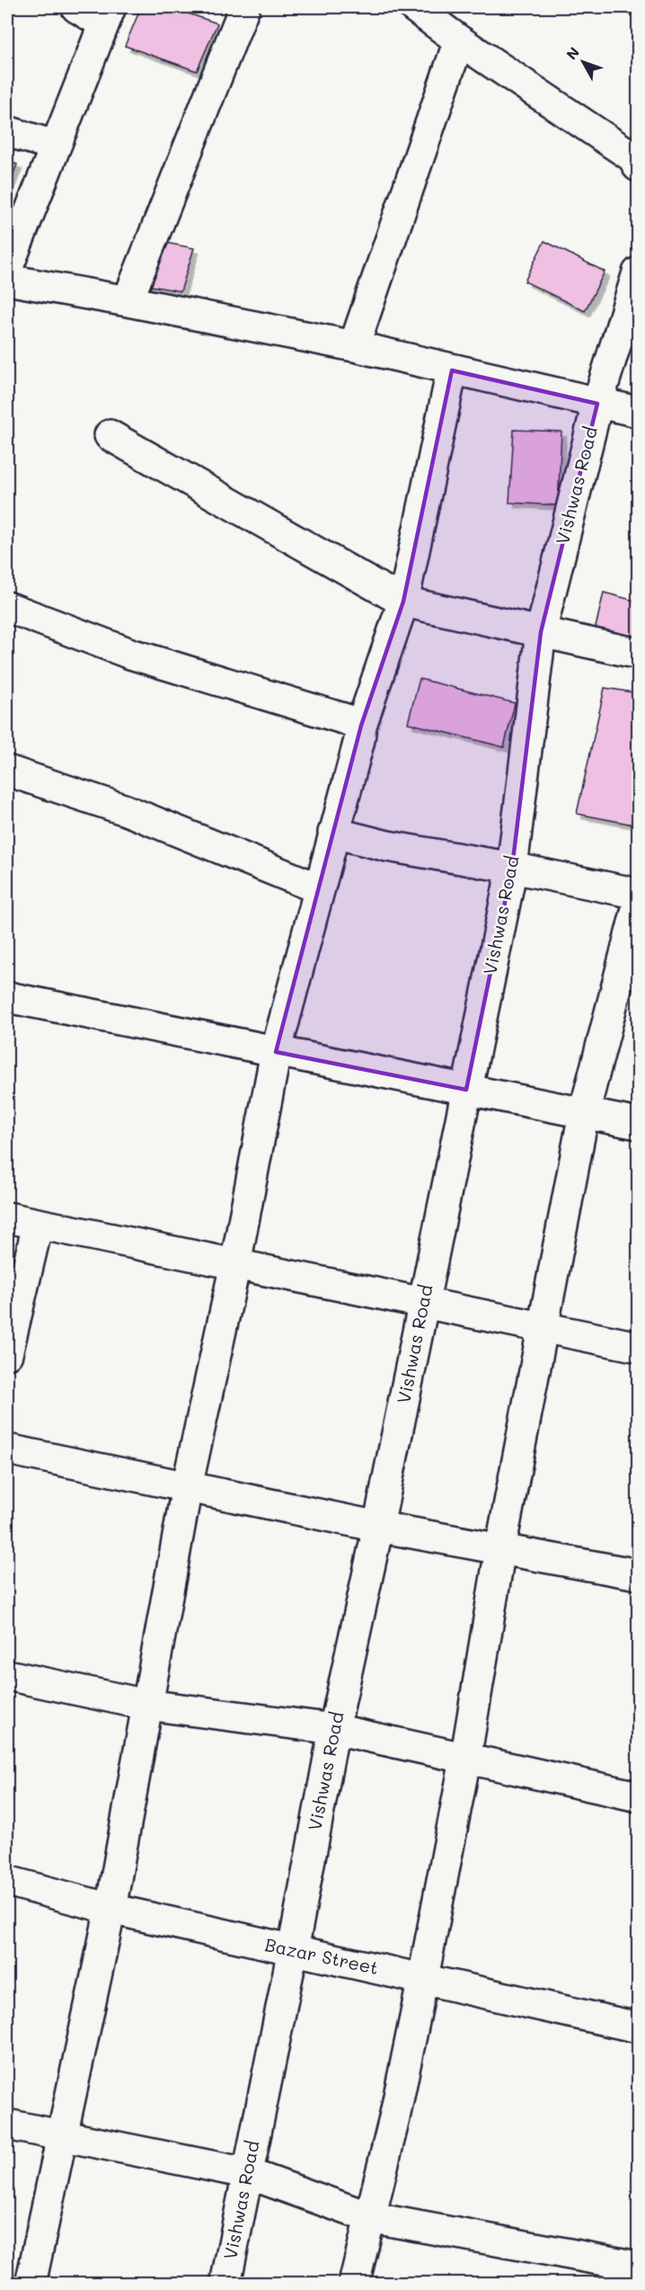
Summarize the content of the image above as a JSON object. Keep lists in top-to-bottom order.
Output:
{
  "streets": {
    "street": ["Vishwas Road", "Bazar Street"]
  },
  "crossings": [
    ["Vishwas Road", "Bazar Street"]
  ],
  "north": "top left"
}
